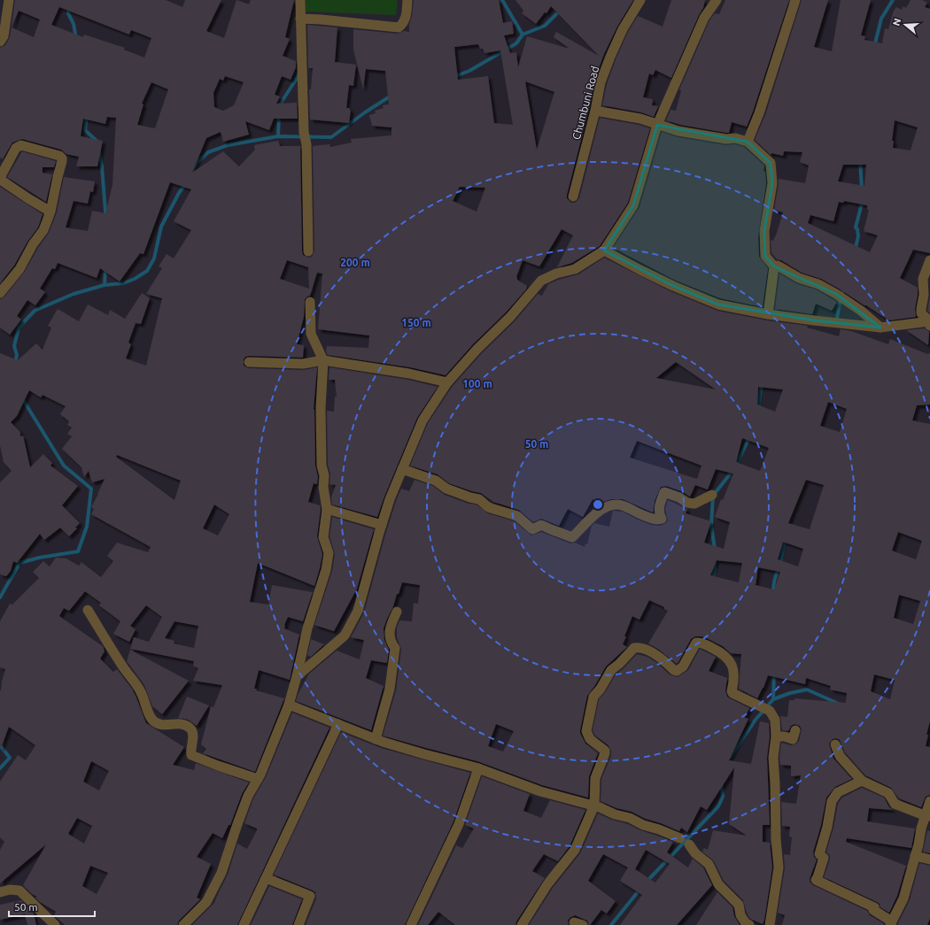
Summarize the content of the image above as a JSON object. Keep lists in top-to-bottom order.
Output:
{
  "streets": {
    "street": ["Chumbuni Road"]
  },
  "scale_bar": "50 m",
  "north": "left",
  "rings": [
    "200 m",
    "150 m",
    "100 m",
    "50 m"
  ]
}
